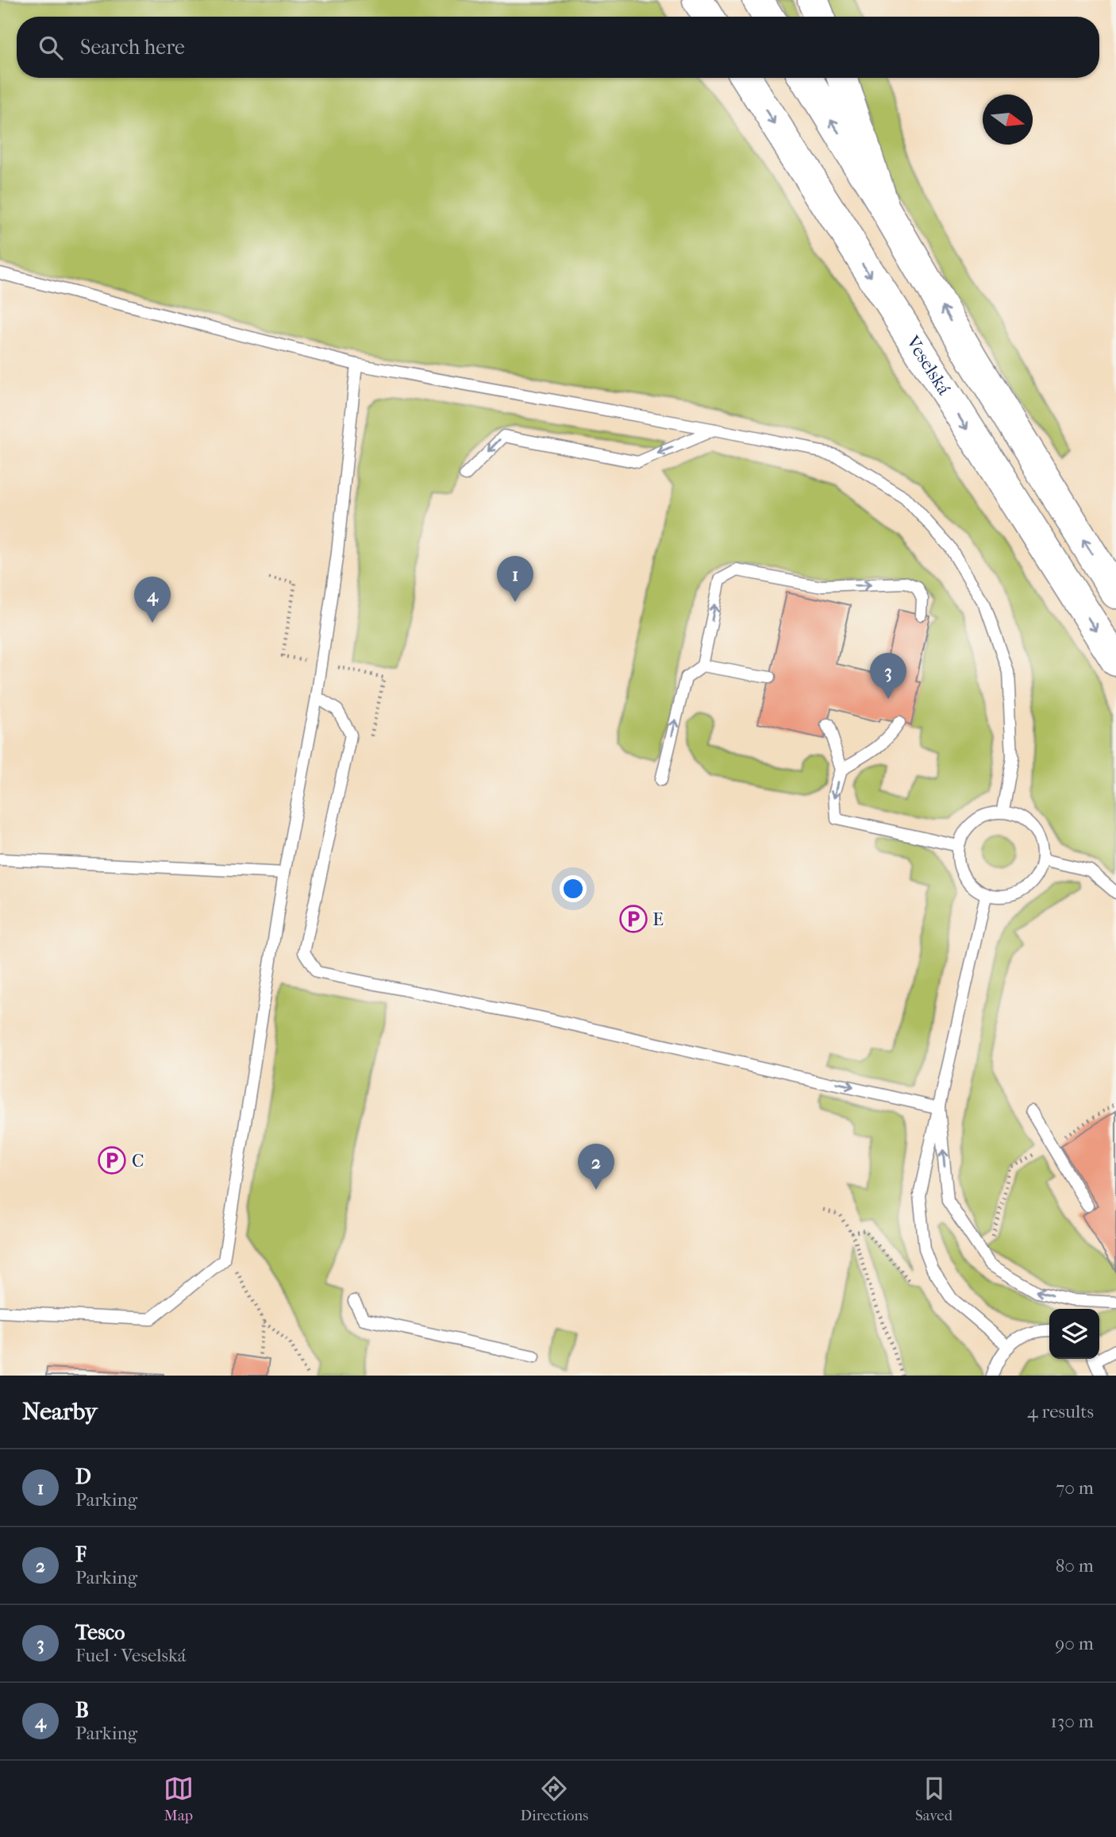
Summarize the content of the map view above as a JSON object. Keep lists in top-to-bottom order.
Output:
{
  "streets": {
    "main road": ["Veselská"]
  },
  "places": {
    "parking": ["E", "C"]
  },
  "north": "right",
  "page": {
    "search": "Search here",
    "pins": [
      "1",
      "4",
      "3",
      "2"
    ],
    "heading": ["Nearby", "4 results"],
    "list": [
      {
        "mark": "1",
        "name": "D",
        "note": "Parking",
        "value": "70 m"
      },
      {
        "mark": "2",
        "name": "F",
        "note": "Parking",
        "value": "80 m"
      },
      {
        "mark": "3",
        "name": "Tesco",
        "note": "Fuel · Veselská",
        "value": "90 m"
      },
      {
        "mark": "4",
        "name": "B",
        "note": "Parking",
        "value": "130 m"
      }
    ],
    "nav": ["Map", "Directions", "Saved"]
  }
}
